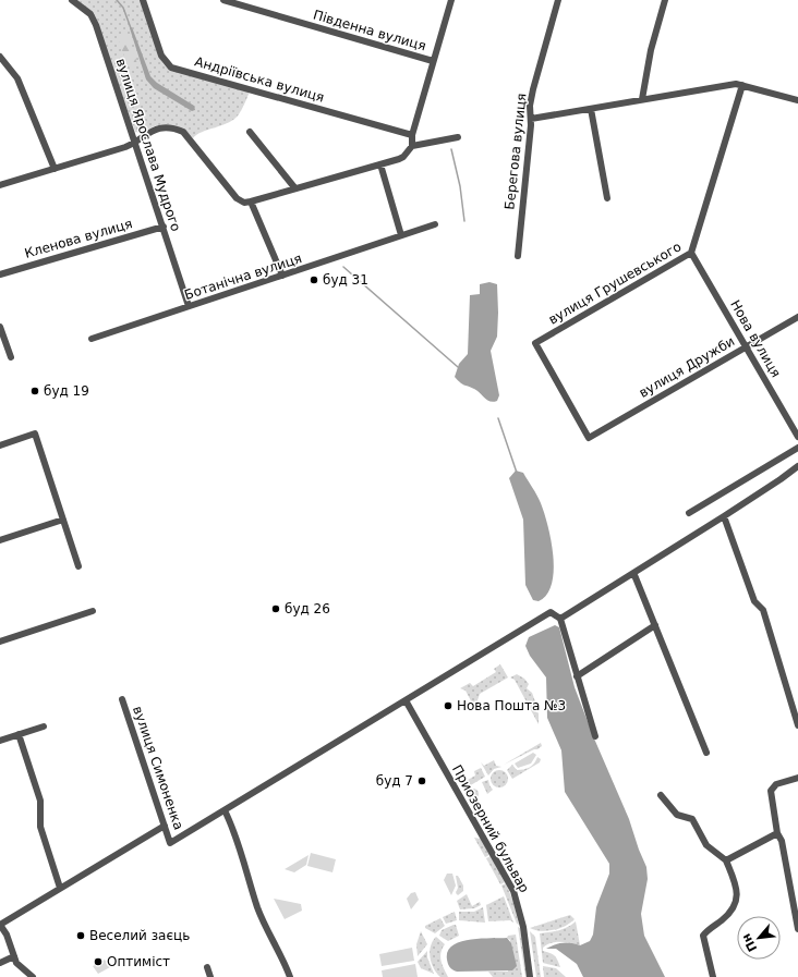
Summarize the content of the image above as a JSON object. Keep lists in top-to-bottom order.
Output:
{
  "streets": {
    "street": [
      "Південна вулиця",
      "Андріївська вулиця",
      "вулиця Ярослава Мудрого",
      "Берегова вулиця",
      "Кленова вулиця",
      "Ботанічна вулиця",
      "вулиця Грушевського",
      "Нова вулиця",
      "вулиця Дружби",
      "вулиця Симоненка",
      "Приозерний бульвар"
    ]
  },
  "crossings": [
    ["вулиця Ярослава Мудрого", "Кленова вулиця"],
    ["вулиця Ярослава Мудрого", "Ботанічна вулиця"],
    ["вулиця Грушевського", "Нова вулиця"],
    ["вулиця Грушевського", "вулиця Дружби"],
    ["Нова вулиця", "вулиця Дружби"]
  ],
  "places": [
    "буд 31",
    "буд 19",
    "буд 26",
    "Нова Пошта №3",
    "буд 7",
    "Веселий заєць",
    "Оптиміст"
  ],
  "north": "bottom left"
}
